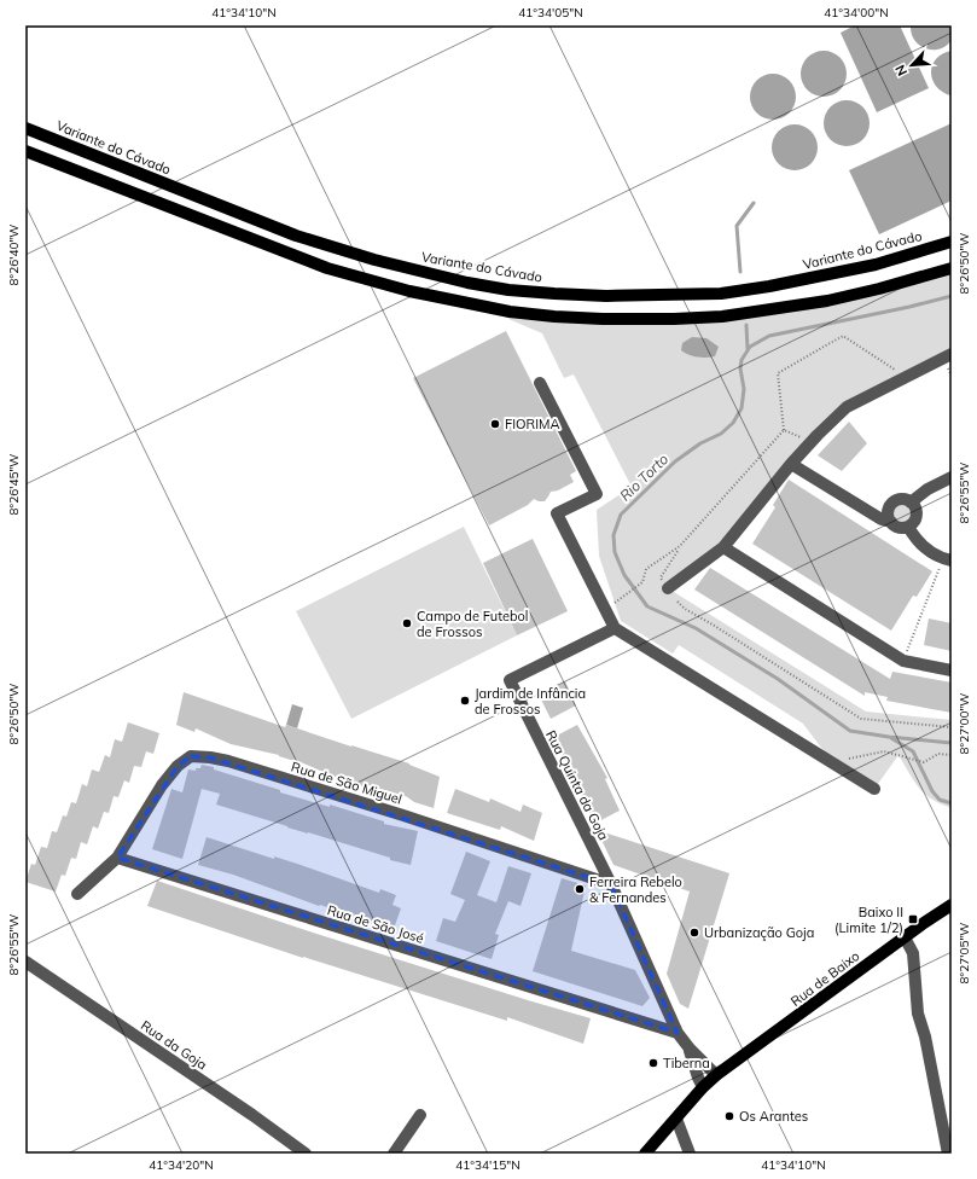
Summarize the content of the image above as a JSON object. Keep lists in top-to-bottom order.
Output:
{
  "streets": {
    "main road": ["Variante do Cávado", "Rua de Baixo"],
    "street": [
      "Rua de São Miguel",
      "Rua Quinta da Goja",
      "Rua de São José",
      "Rua da Goja"
    ]
  },
  "crossings": [
    ["Rua de São Miguel", "Rua Quinta da Goja"],
    ["Rua de São Miguel", "Rua de São José"],
    ["Rua Quinta da Goja", "Rua de São José"],
    ["Rua Quinta da Goja", "Rua de Baixo"]
  ],
  "water": ["Rio Torto"],
  "places": {
    "other": [
      "FIORIMA",
      "Campo de Futebol de Frossos",
      "Jardim de Infância de Frossos",
      "Ferreira Rebelo & Fernandes",
      "Urbanização Goja",
      "Tiberna",
      "Os Arantes"
    ],
    "transit": ["Baixo II (Limite 1/2)"]
  },
  "north": "bottom left",
  "coordinates": [
    "41°34'10\"N",
    "41°34'05\"N",
    "41°34'00\"N",
    "8°26'40\"W",
    "8°26'50\"W",
    "8°26'45\"W",
    "8°26'55\"W",
    "8°27'00\"W",
    "8°27'05\"W",
    "41°34'20\"N",
    "41°34'15\"N"
  ]
}
